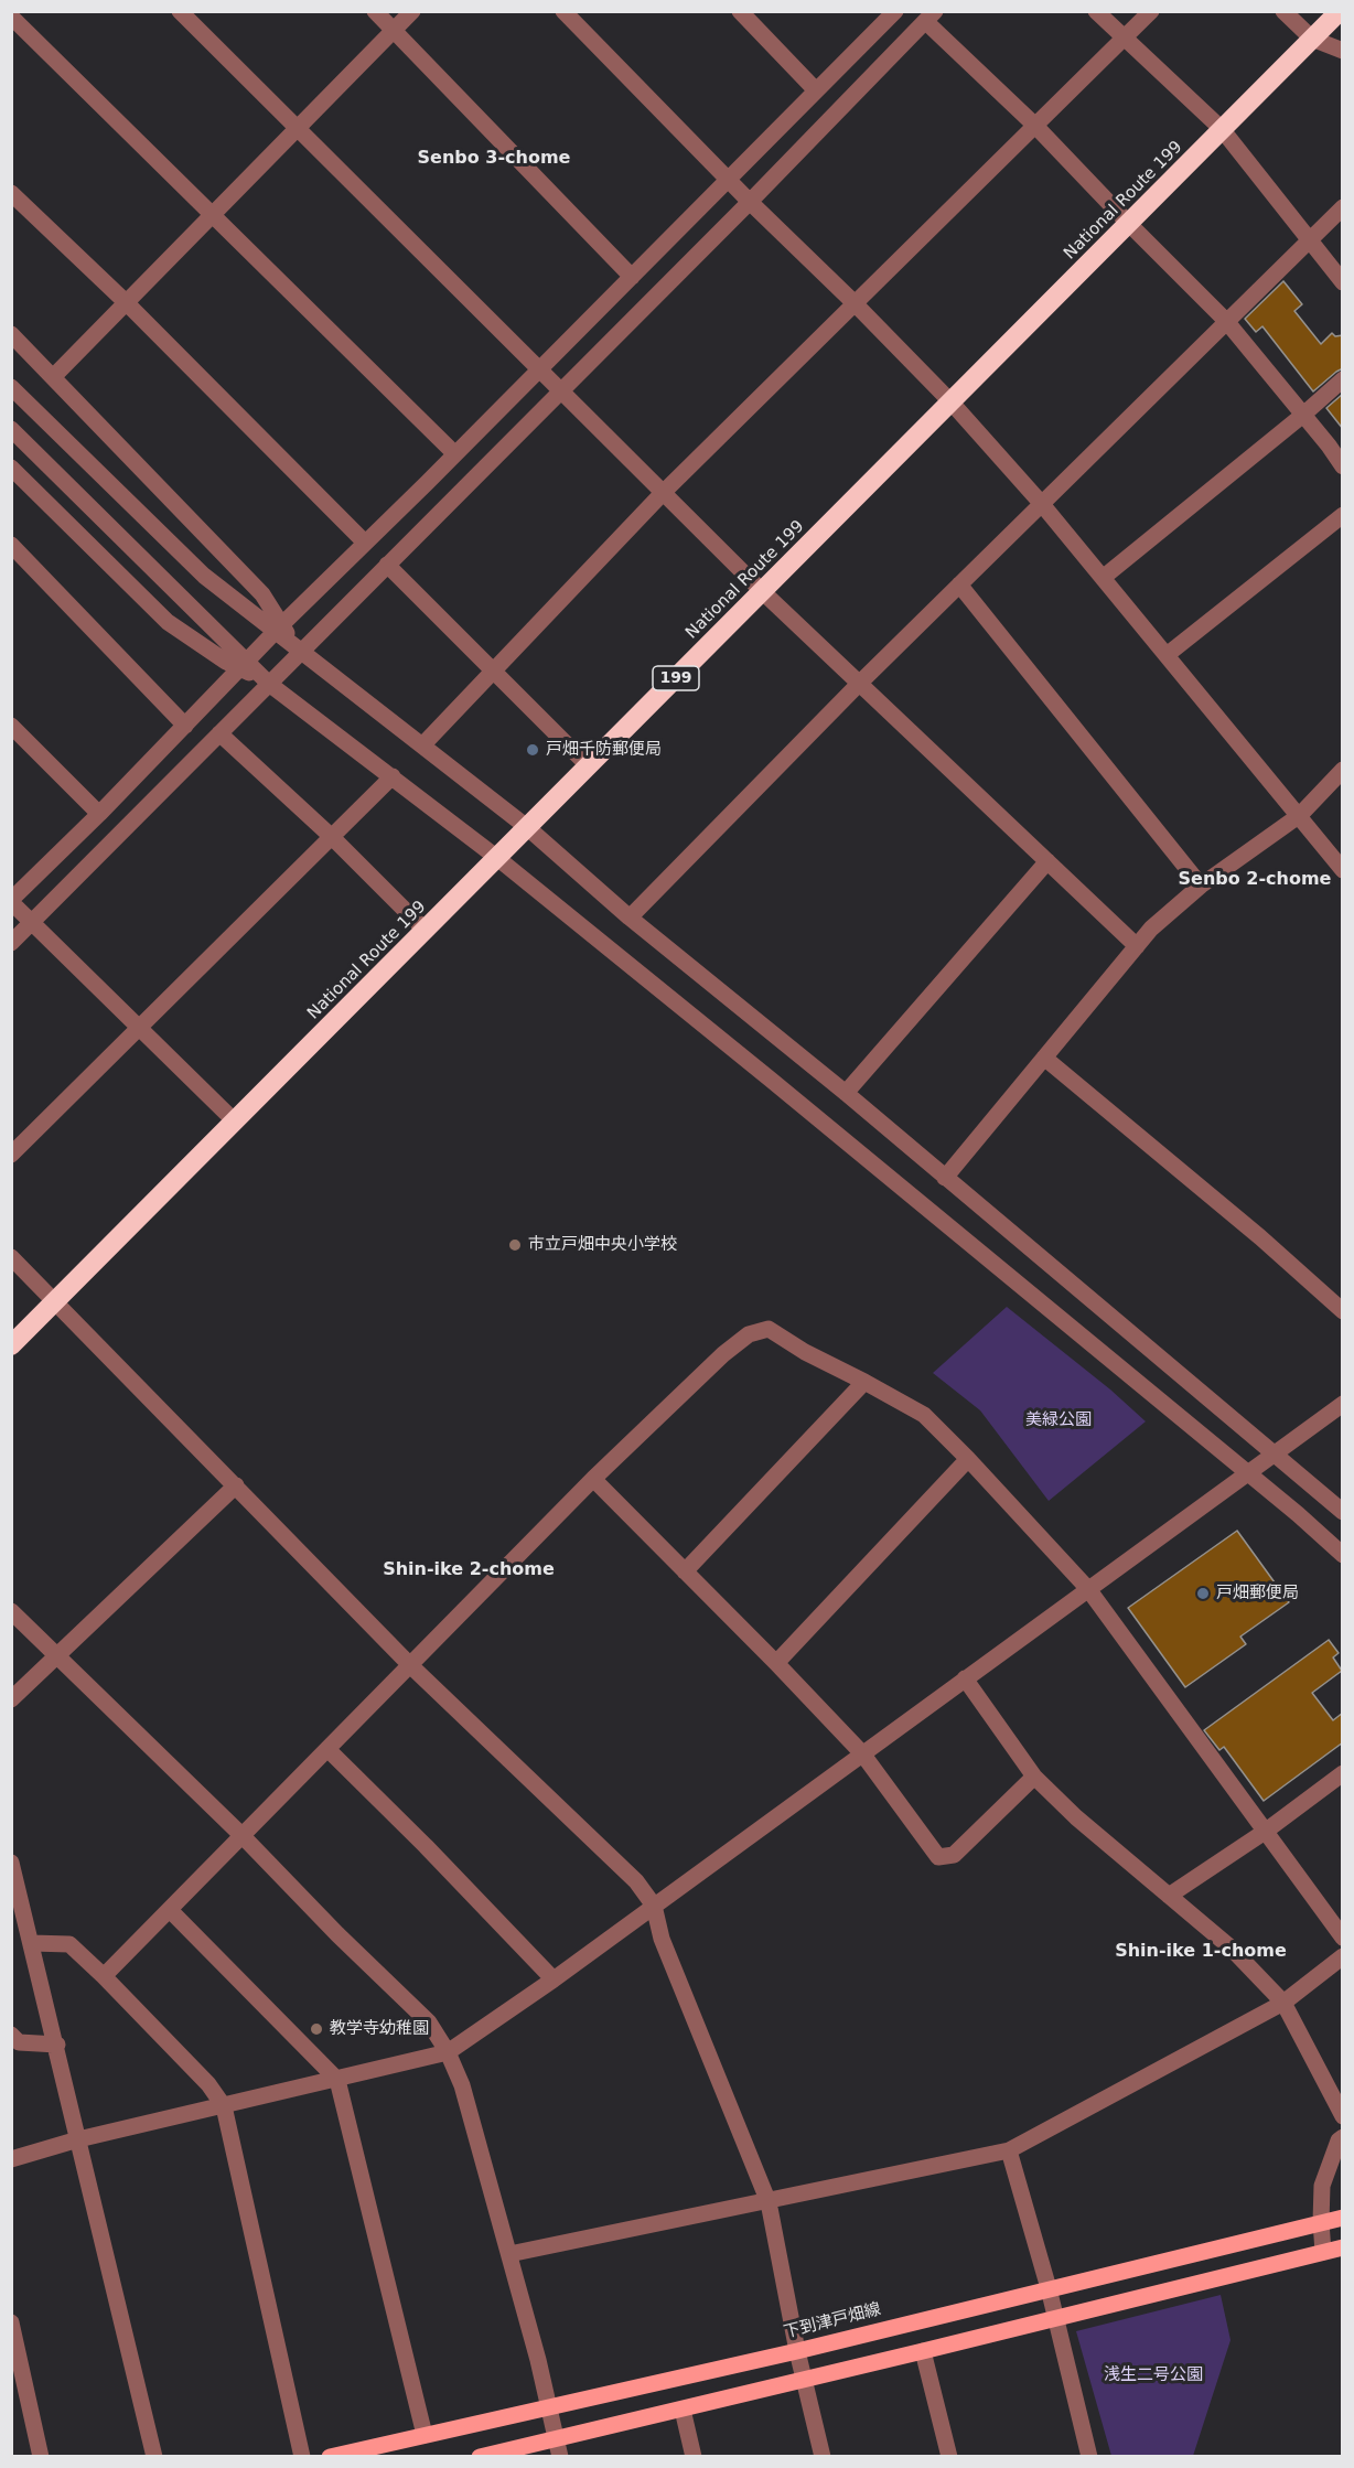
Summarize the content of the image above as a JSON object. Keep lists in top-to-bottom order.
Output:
{
  "streets": {
    "highway": ["National Route 199", "199"],
    "main road": ["下到津戸畑線"]
  },
  "districts": [
    "Senbo 3-chome",
    "Senbo 2-chome",
    "Shin-ike 2-chome",
    "Shin-ike 1-chome"
  ],
  "parks": ["美緑公園", "浅生二号公園"],
  "places": [
    "戸畑千防郵便局",
    "市立戸畑中央小学校",
    "戸畑郵便局",
    "教学寺幼稚園"
  ]
}
